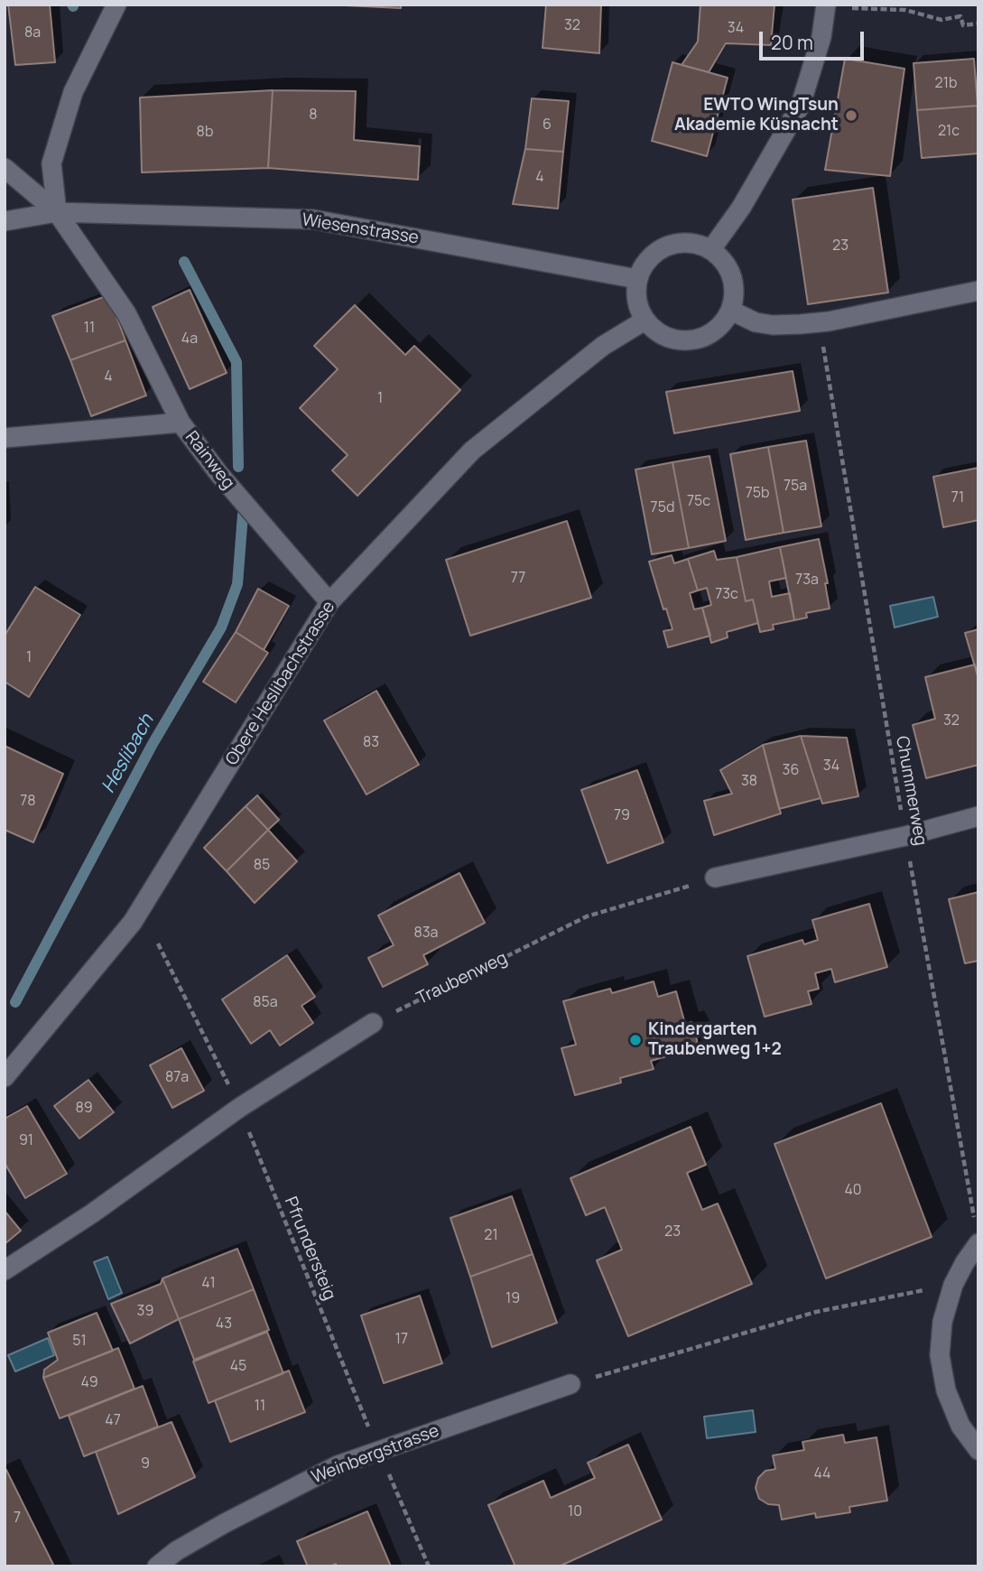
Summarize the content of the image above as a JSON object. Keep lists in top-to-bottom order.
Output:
{
  "streets": {
    "street": [
      "Wiesenstrasse",
      "Rainweg",
      "Obere Heslibachstrasse",
      "Weinbergstrasse"
    ],
    "path": ["Chummerweg", "Traubenweg", "Pfrundersteig"]
  },
  "crossings": [
    ["Wiesenstrasse", "Obere Heslibachstrasse"],
    ["Rainweg", "Obere Heslibachstrasse"],
    ["Pfrundersteig", "Weinbergstrasse"]
  ],
  "water": ["Heslibach"],
  "places": ["EWTO WingTsun Akademie Küsnacht", "Kindergarten Traubenweg 1+2"],
  "house_numbers": [
    "32",
    "34",
    "8a",
    "21b",
    "8",
    "6",
    "21c",
    "8b",
    "4",
    "23",
    "11",
    "4a",
    "4",
    "1",
    "75a",
    "75b",
    "71",
    "75c",
    "75d",
    "77",
    "73a",
    "73c",
    "1",
    "32",
    "83",
    "34",
    "36",
    "38",
    "78",
    "79",
    "85",
    "83a",
    "85a",
    "87a",
    "89",
    "91",
    "40",
    "23",
    "21",
    "41",
    "19",
    "39",
    "43",
    "17",
    "51",
    "45",
    "49",
    "11",
    "47",
    "9",
    "44",
    "10",
    "7"
  ],
  "scale_bar": "20 m"
}
